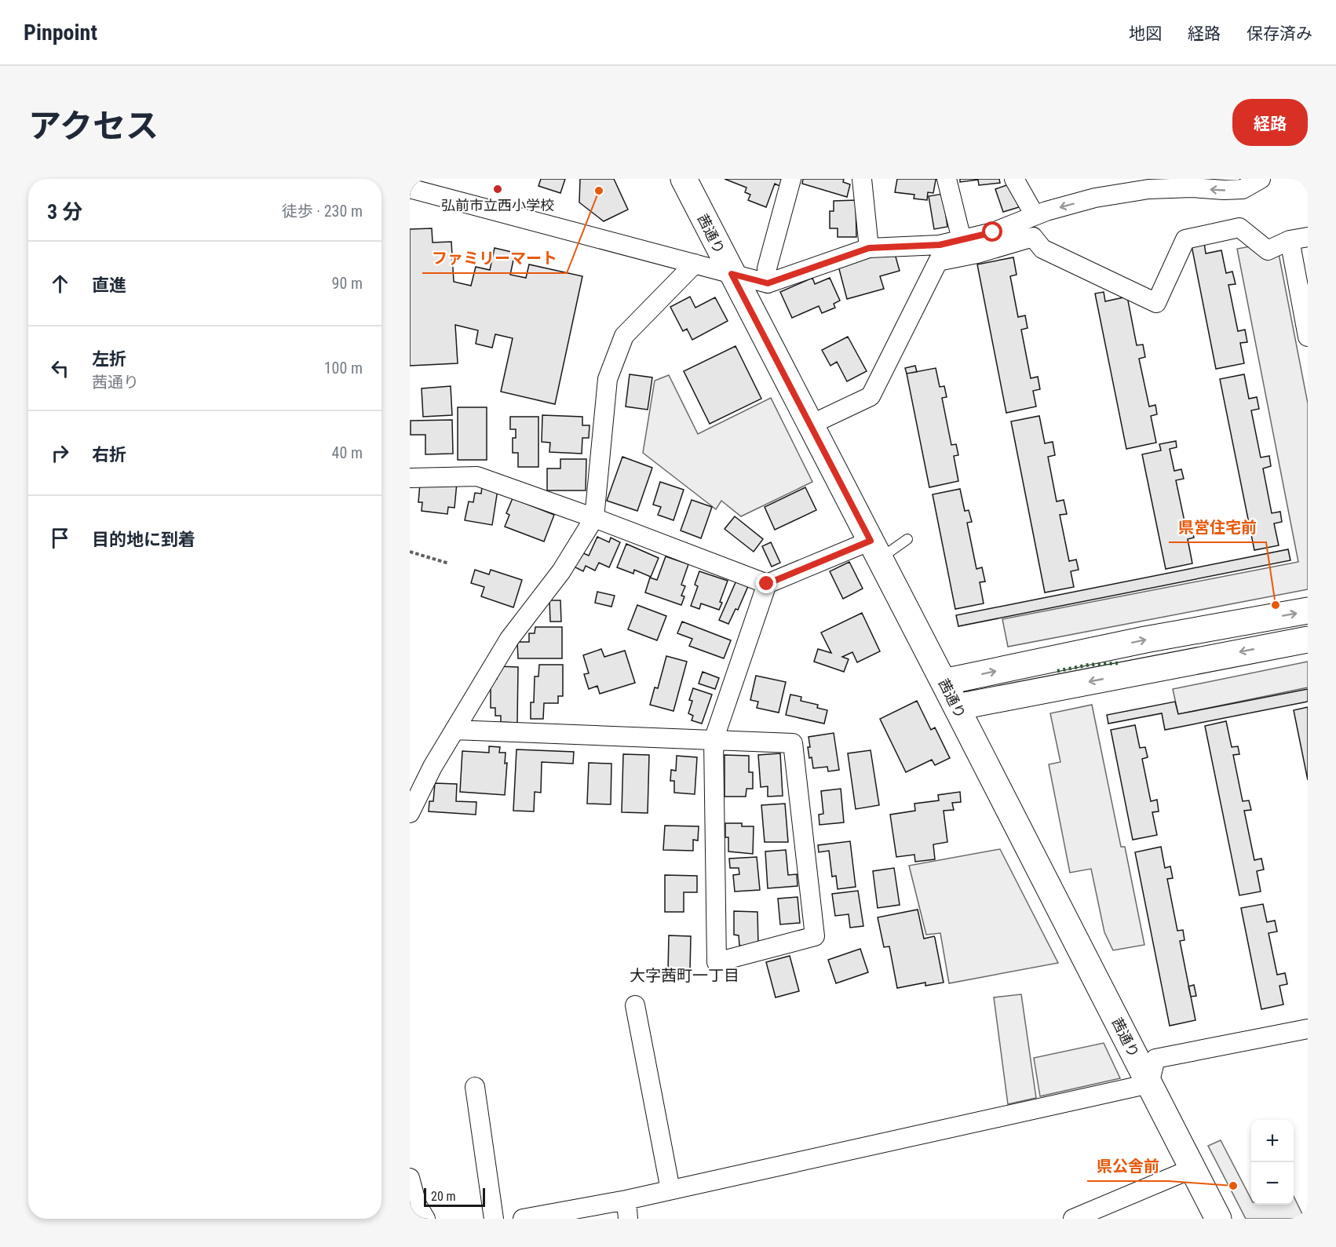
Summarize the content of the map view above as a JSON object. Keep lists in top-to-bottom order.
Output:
{
  "streets": {
    "street": ["茜通り"]
  },
  "districts": ["大字茜町一丁目"],
  "places": [
    "弘前市立西小学校",
    "ファミリーマート",
    "県営住宅前",
    "県公舎前"
  ],
  "scale_bar": "20 m",
  "page": {
    "header": "Pinpoint",
    "nav": ["地図", "経路", "保存済み"],
    "title": "アクセス",
    "buttons": "経路",
    "heading": ["3 分", "徒歩 · 230 m"],
    "list": [
      ["直進", "90 m"],
      ["左折", "茜通り", "100 m"],
      ["右折", "40 m"],
      "目的地に到着"
    ],
    "map_buttons": ["+", "−"],
    "scale": "20 m"
  }
}
